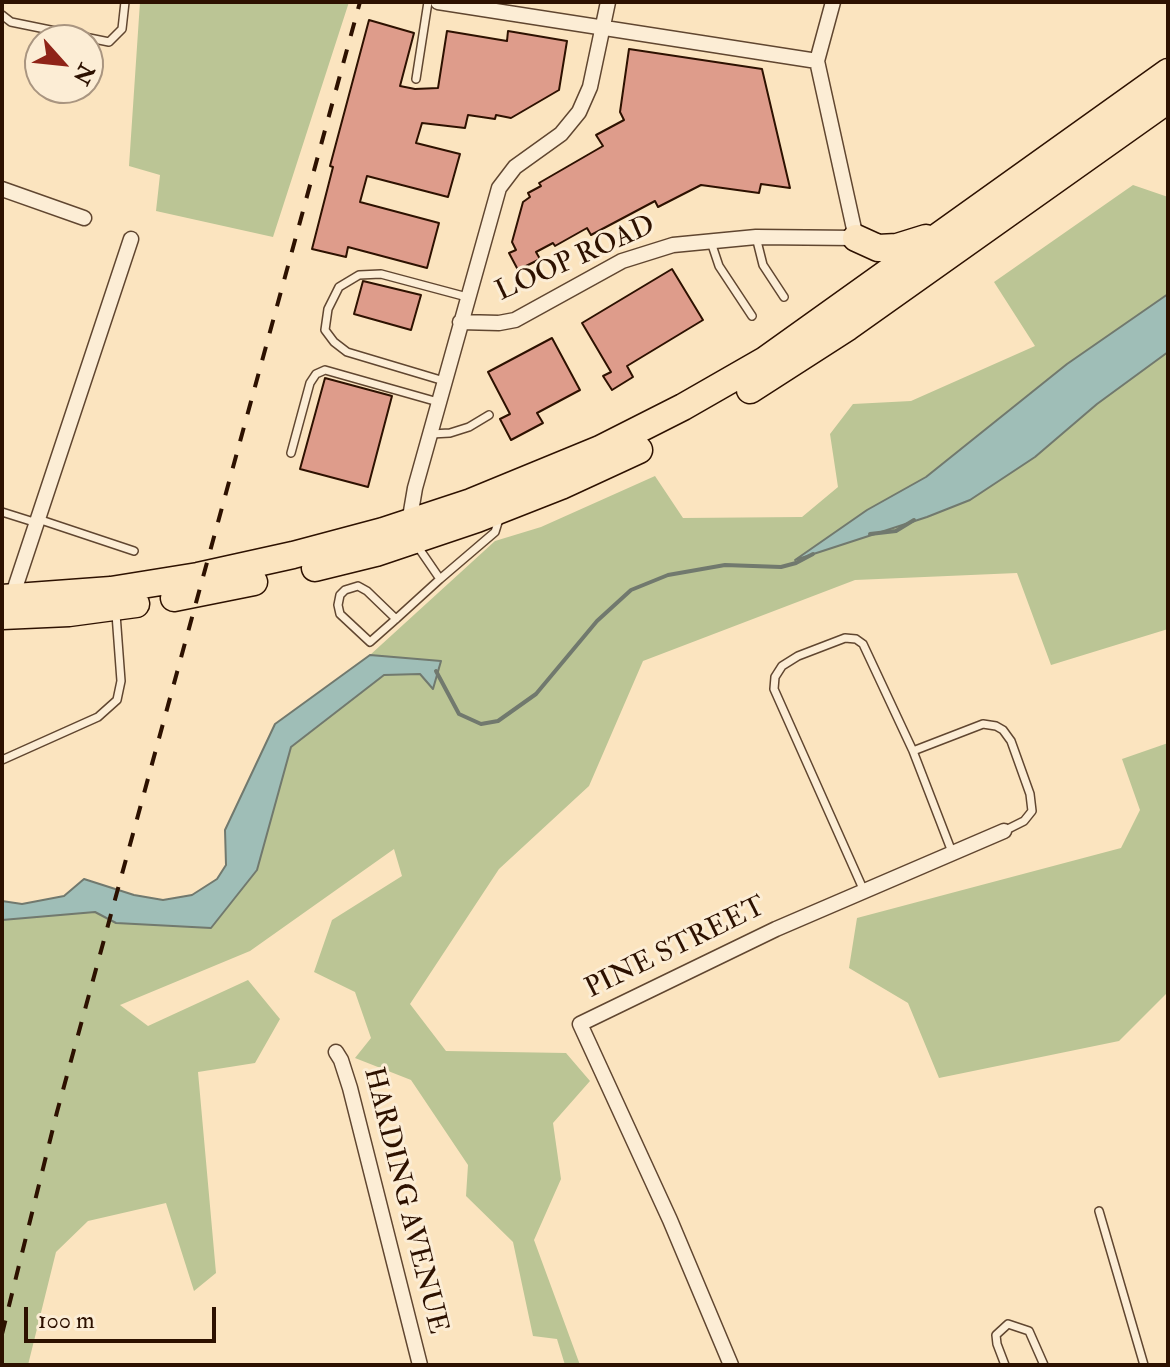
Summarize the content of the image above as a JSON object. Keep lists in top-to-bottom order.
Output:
{
  "streets": {
    "street": ["LOOP ROAD", "PINE STREET", "HARDING AVENUE"]
  },
  "scale_bar": "100 m",
  "north": "bottom right"
}
